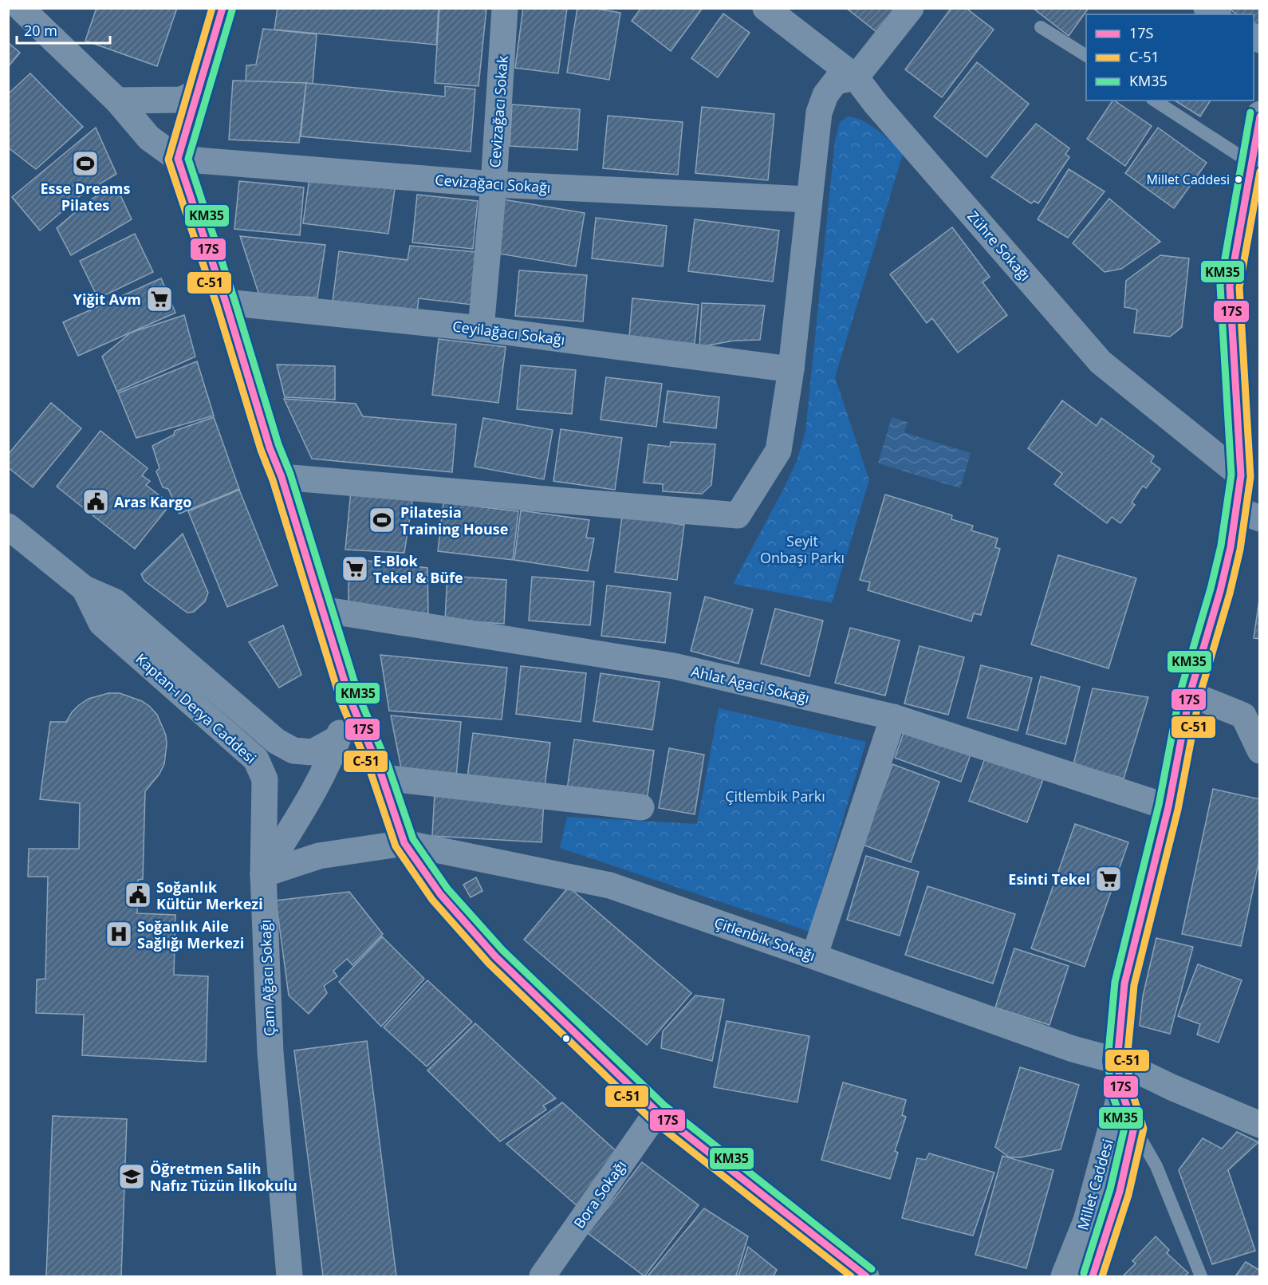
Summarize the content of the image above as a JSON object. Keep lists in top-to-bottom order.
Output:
{
  "streets": {
    "street": [
      "Cevizağacı Sokak",
      "Cevizağacı Sokağı",
      "Zühre Sokağı",
      "Ceyilağacı Sokağı",
      "Ahlat Agaci Sokağı",
      "Kaptan-ı Derya Caddesi",
      "Çitlenbik Sokağı",
      "Çam Ağacı Sokağı",
      "Millet Caddesi",
      "Bora Sokağı"
    ]
  },
  "crossings": [
    ["Cevizağacı Sokak", "Cevizağacı Sokağı"],
    ["Cevizağacı Sokak", "Ceyilağacı Sokağı"],
    ["Zühre Sokağı", "Millet Caddesi"],
    ["Ahlat Agaci Sokağı", "Millet Caddesi"],
    ["Kaptan-ı Derya Caddesi", "Çitlenbik Sokağı"],
    ["Kaptan-ı Derya Caddesi", "Çam Ağacı Sokağı"],
    ["Çitlenbik Sokağı", "Çam Ağacı Sokağı"],
    ["Çitlenbik Sokağı", "Millet Caddesi"]
  ],
  "parks": ["Seyit Onbaşı Parkı", "Çitlembik Parkı"],
  "places": {
    "sports": ["Esse Dreams Pilates", "Pilatesia Training House"],
    "other": ["Millet Caddesi"],
    "supermarket": ["Yiğit Avm", "E-Blok Tekel & Büfe", "Esinti Tekel"],
    "public building": ["Aras Kargo", "Soğanlık Kültür Merkezi"],
    "hospital": ["Soğanlık Aile Sağlığı Merkezi"],
    "school or university": ["Öğretmen Salih Nafız Tüzün İlkokulu"]
  },
  "lines": ["transit line 17S", "transit line C-51", "transit line KM35"],
  "legend": ["17S", "C-51", "KM35"],
  "scale_bar": "20 m"
}
